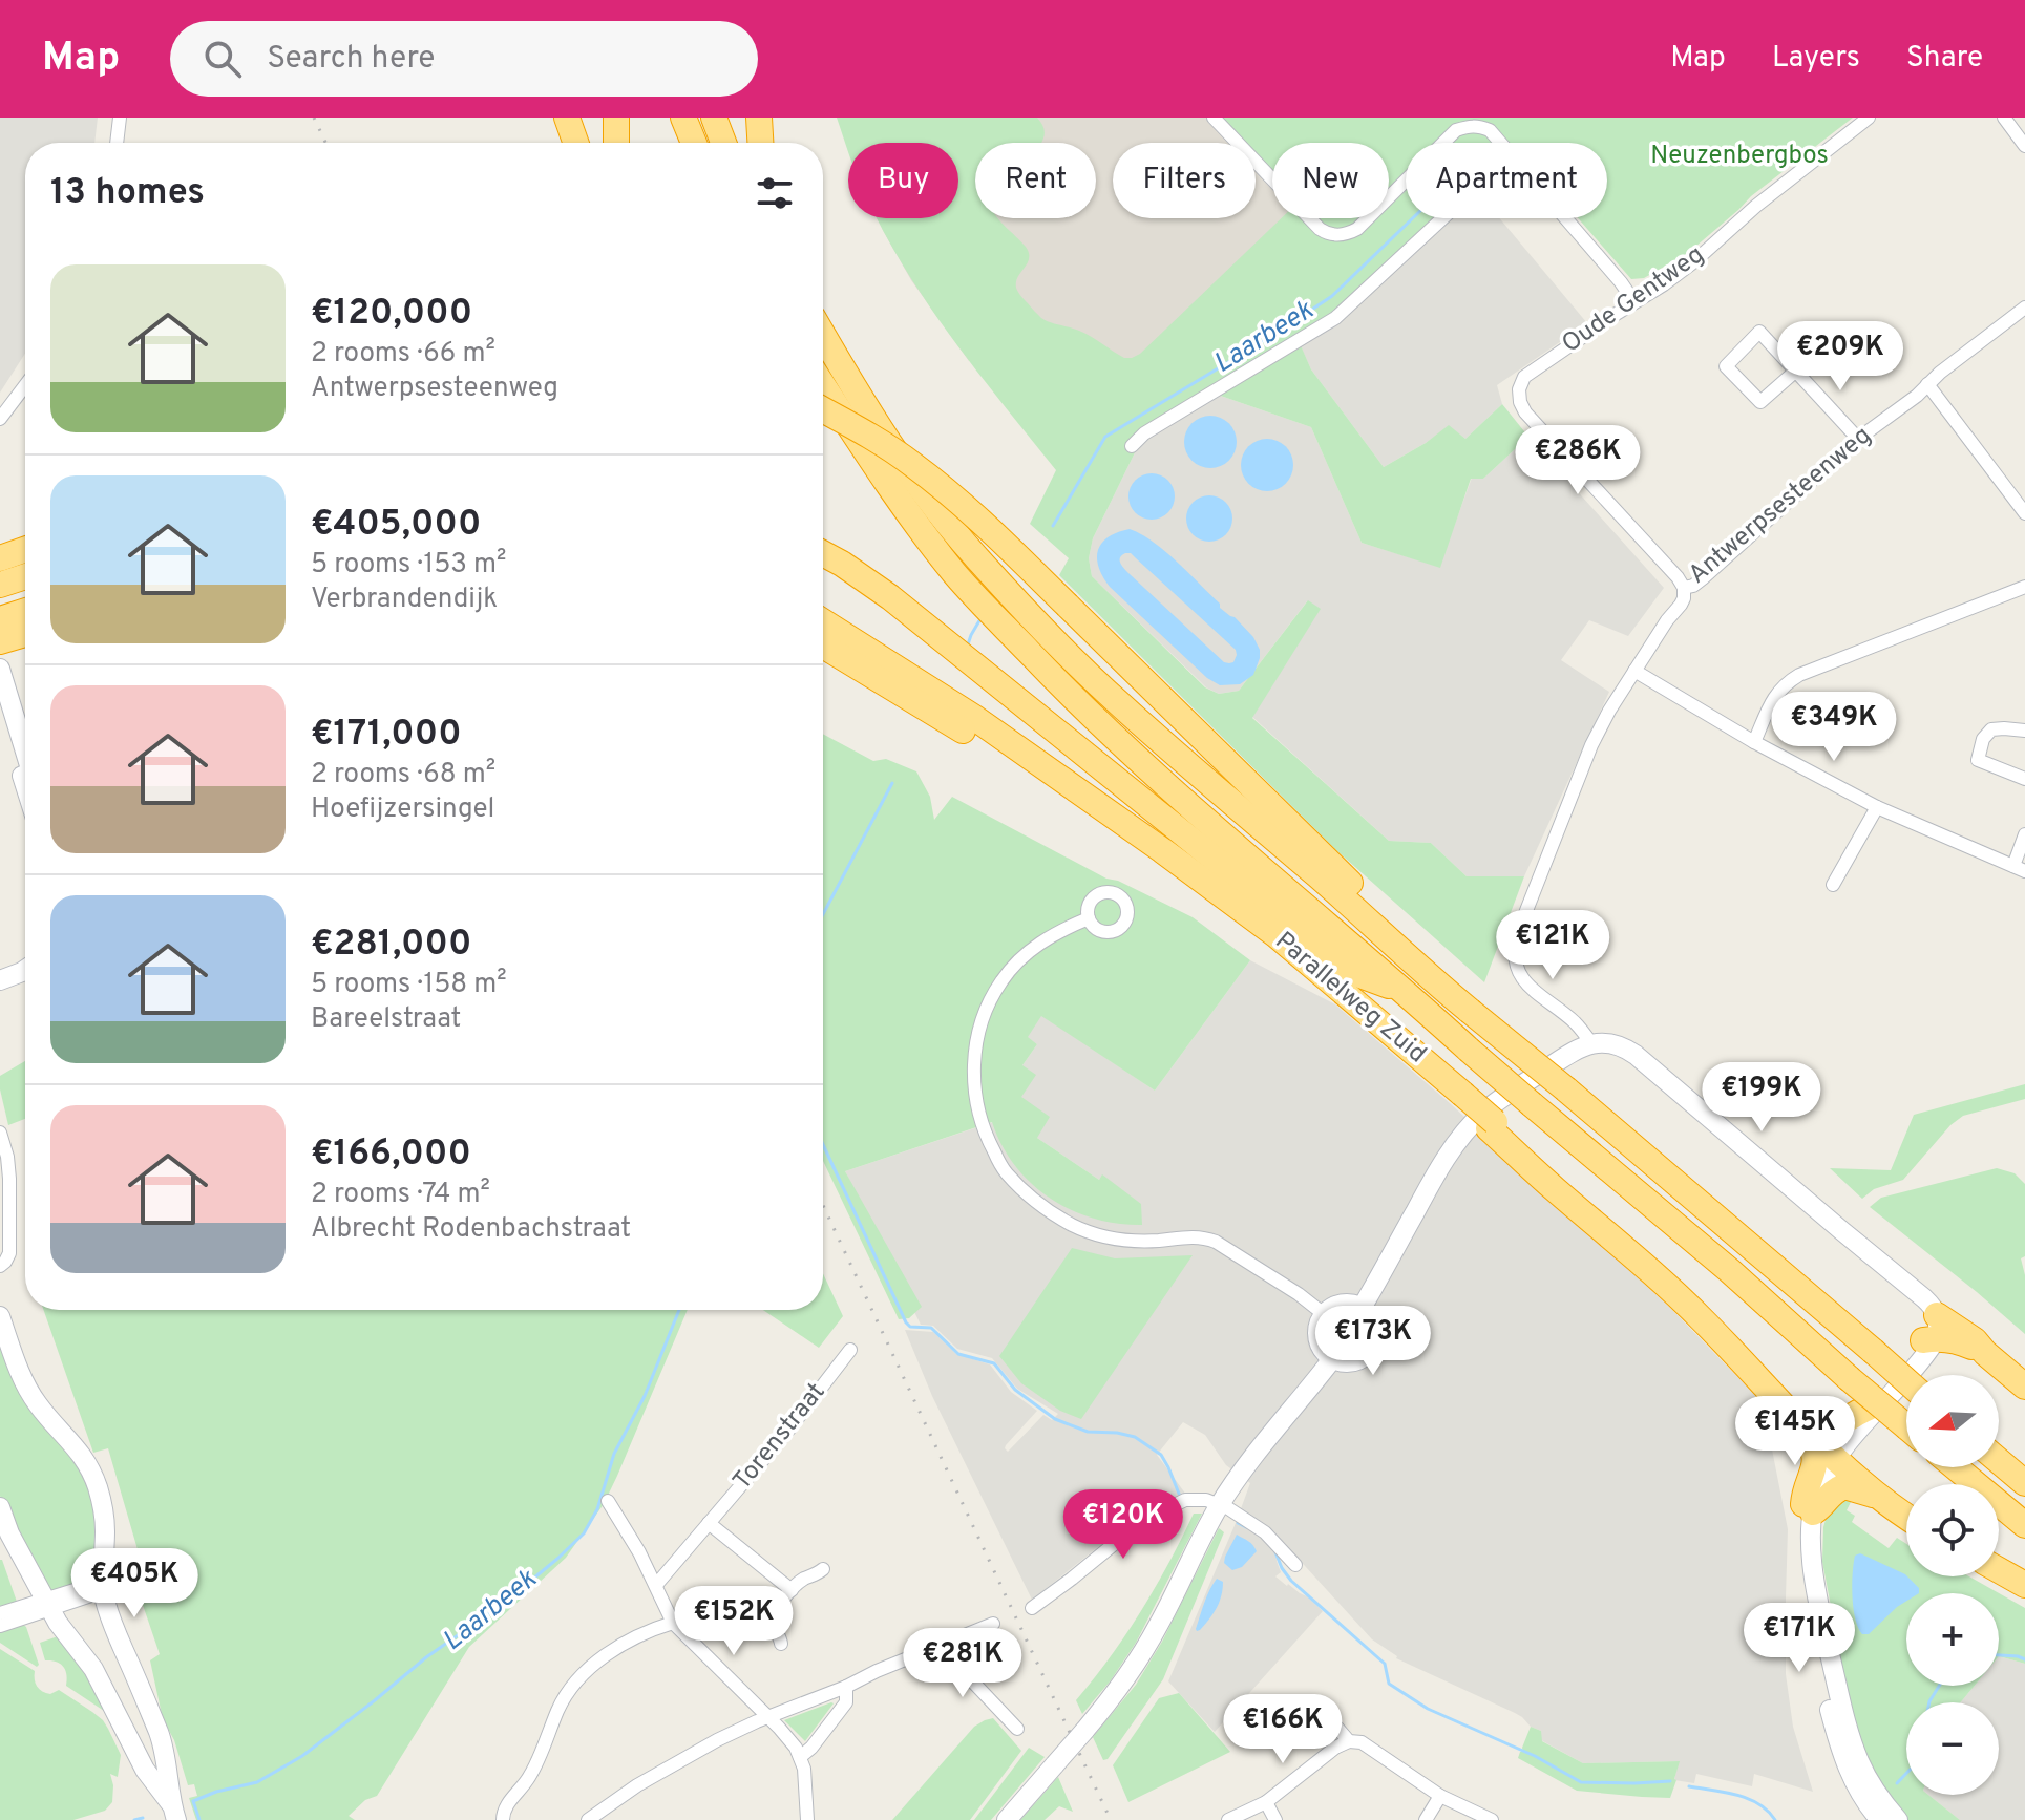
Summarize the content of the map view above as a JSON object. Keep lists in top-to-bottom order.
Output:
{
  "streets": {
    "highway": ["Parallelweg Zuid"],
    "street": ["Oude Gentweg", "Antwerpsesteenweg", "Torenstraat"]
  },
  "crossings": [
    ["Oude Gentweg", "Antwerpsesteenweg"]
  ],
  "water": ["Laarbeek"],
  "parks": ["Neuzenbergbos"],
  "north": "left",
  "page": {
    "header": "Map",
    "search": "Search here",
    "nav": ["Map", "Layers", "Share"],
    "chip": [
      "Buy",
      "Rent",
      "Filters",
      "New",
      "Apartment"
    ],
    "heading": "13 homes",
    "list": [
      {
        "name": "€120,000",
        "note": "2 rooms · 66 m² · Antwerpsesteenweg"
      },
      {
        "name": "€405,000",
        "note": "5 rooms · 153 m² · Verbrandendijk"
      },
      {
        "name": "€171,000",
        "note": "2 rooms · 68 m² · Hoefijzersingel"
      },
      {
        "name": "€281,000",
        "note": "5 rooms · 158 m² · Bareelstraat"
      },
      {
        "name": "€166,000",
        "note": "2 rooms · 74 m² · Albrecht Rodenbachstraat"
      }
    ],
    "price": [
      "€209K",
      "€286K",
      "€349K",
      "€121K",
      "€199K",
      "€173K",
      "€145K",
      "€120K",
      "€405K",
      "€152K",
      "€171K",
      "€281K",
      "€166K"
    ],
    "map_buttons": ["+", "−"]
  }
}
